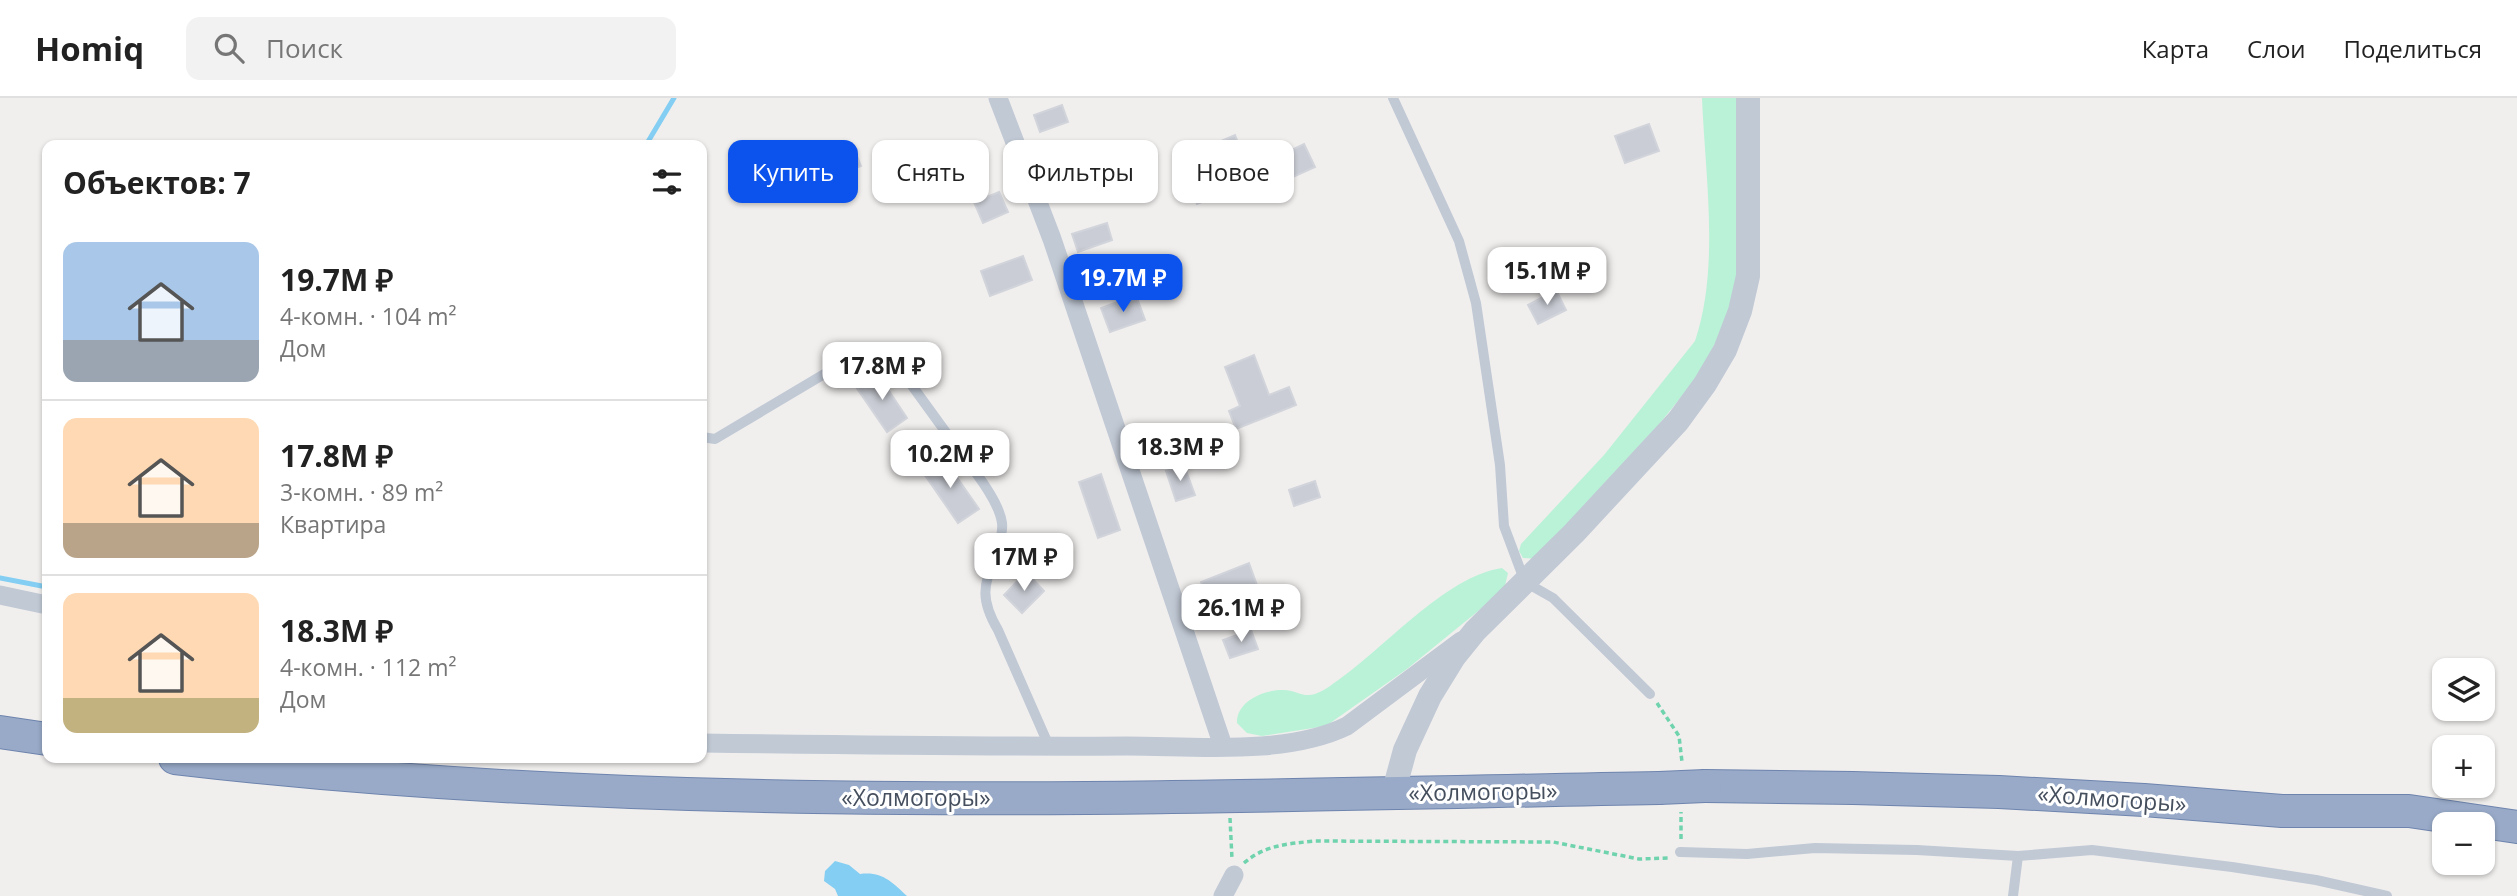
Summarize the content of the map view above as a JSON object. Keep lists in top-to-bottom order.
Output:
{
  "streets": {
    "highway": ["«Холмогоры»"]
  },
  "page": {
    "header": "Homiq",
    "search": "Поиск",
    "nav": ["Карта", "Слои", "Поделиться"],
    "chip": [
      "Купить",
      "Снять",
      "Фильтры",
      "Новое"
    ],
    "heading": "Объектов: 7",
    "list": [
      {
        "name": "19.7M ₽",
        "note": "4-комн. · 104 m² · Дом"
      },
      {
        "name": "17.8M ₽",
        "note": "3-комн. · 89 m² · Квартира"
      },
      {
        "name": "18.3M ₽",
        "note": "4-комн. · 112 m² · Дом"
      }
    ],
    "price": [
      "15.1M ₽",
      "19.7M ₽",
      "17.8M ₽",
      "18.3M ₽",
      "10.2M ₽",
      "17M ₽",
      "26.1M ₽"
    ],
    "map_buttons": ["+", "−"]
  }
}
